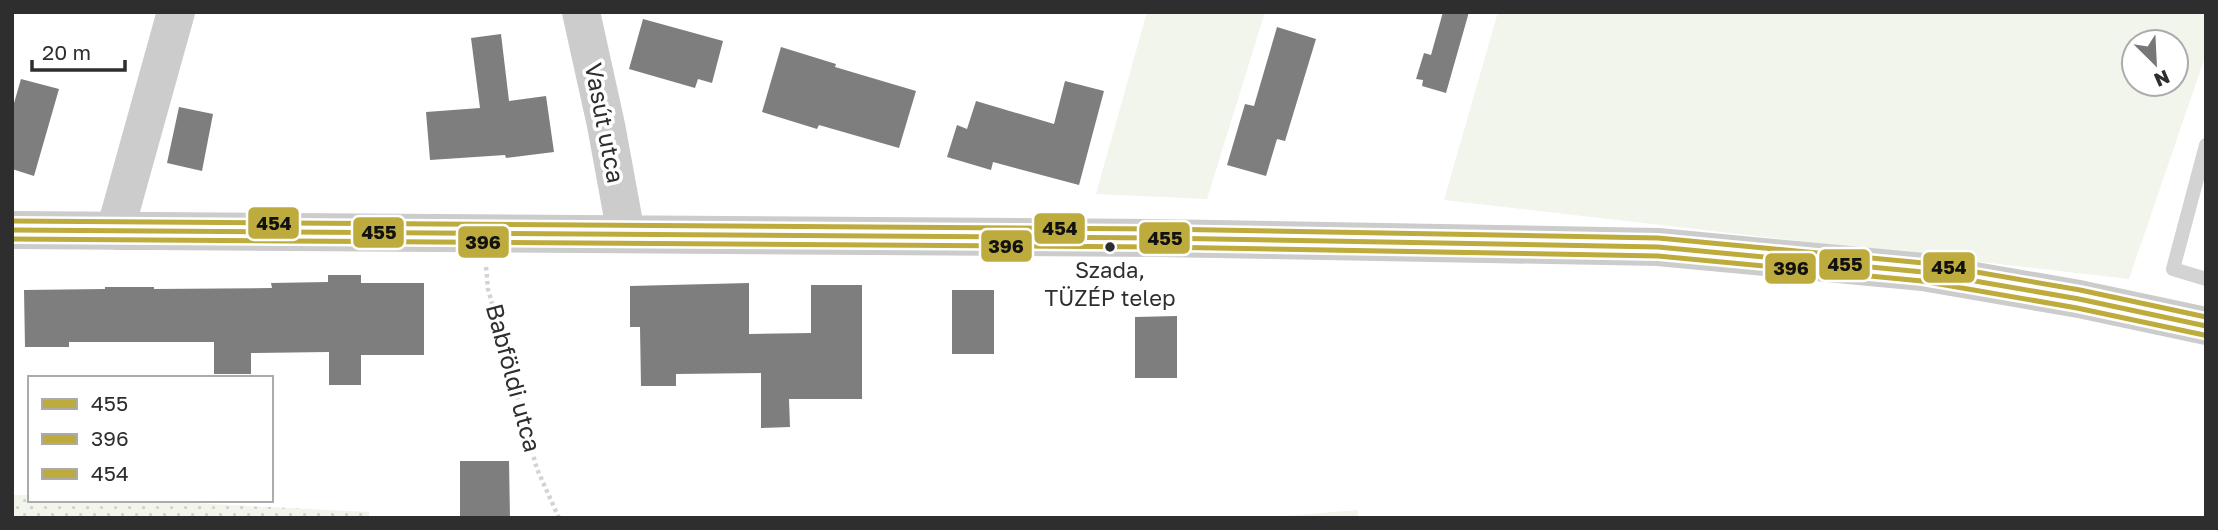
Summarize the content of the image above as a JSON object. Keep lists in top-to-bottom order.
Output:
{
  "streets": {
    "main road": ["Vasút utca"],
    "path": ["Babföldi utca"]
  },
  "places": ["Szada, TÜZÉP telep"],
  "lines": ["transit line 454", "transit line 455", "transit line 396"],
  "legend": ["455", "396", "454"],
  "scale_bar": "20 m",
  "north": "bottom right"
}
